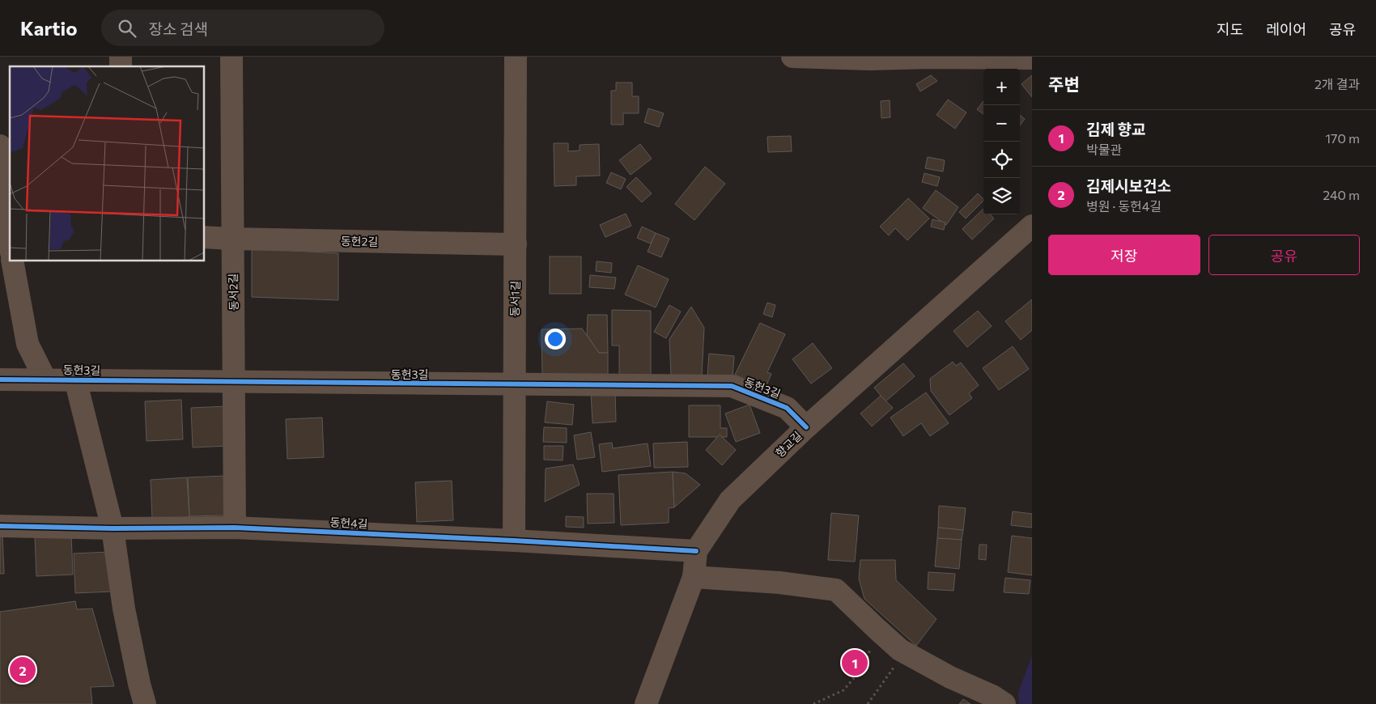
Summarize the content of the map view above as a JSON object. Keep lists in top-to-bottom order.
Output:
{
  "streets": {
    "street": [
      "동헌2길",
      "동서2길",
      "동서1길",
      "동헌3길",
      "향교길",
      "동헌4길"
    ]
  },
  "crossings": [
    ["동헌2길", "동서2길"],
    ["동헌2길", "동서1길"],
    ["동서2길", "동헌3길"],
    ["동서2길", "동헌4길"],
    ["동서1길", "동헌3길"],
    ["동서1길", "동헌4길"],
    ["동헌3길", "향교길"],
    ["향교길", "동헌4길"]
  ],
  "page": {
    "header": "Kartio",
    "search": "장소 검색",
    "nav": ["지도", "레이어", "공유"],
    "heading": ["주변", "2개 결과"],
    "map_buttons": ["+", "−"],
    "list": [
      {
        "mark": "1",
        "name": "김제 향교",
        "note": "박물관",
        "value": "170 m"
      },
      {
        "mark": "2",
        "name": "김제시보건소",
        "note": "병원 · 동헌4길",
        "value": "240 m"
      }
    ],
    "buttons": ["저장", "공유"],
    "pins": ["1", "2"]
  }
}
